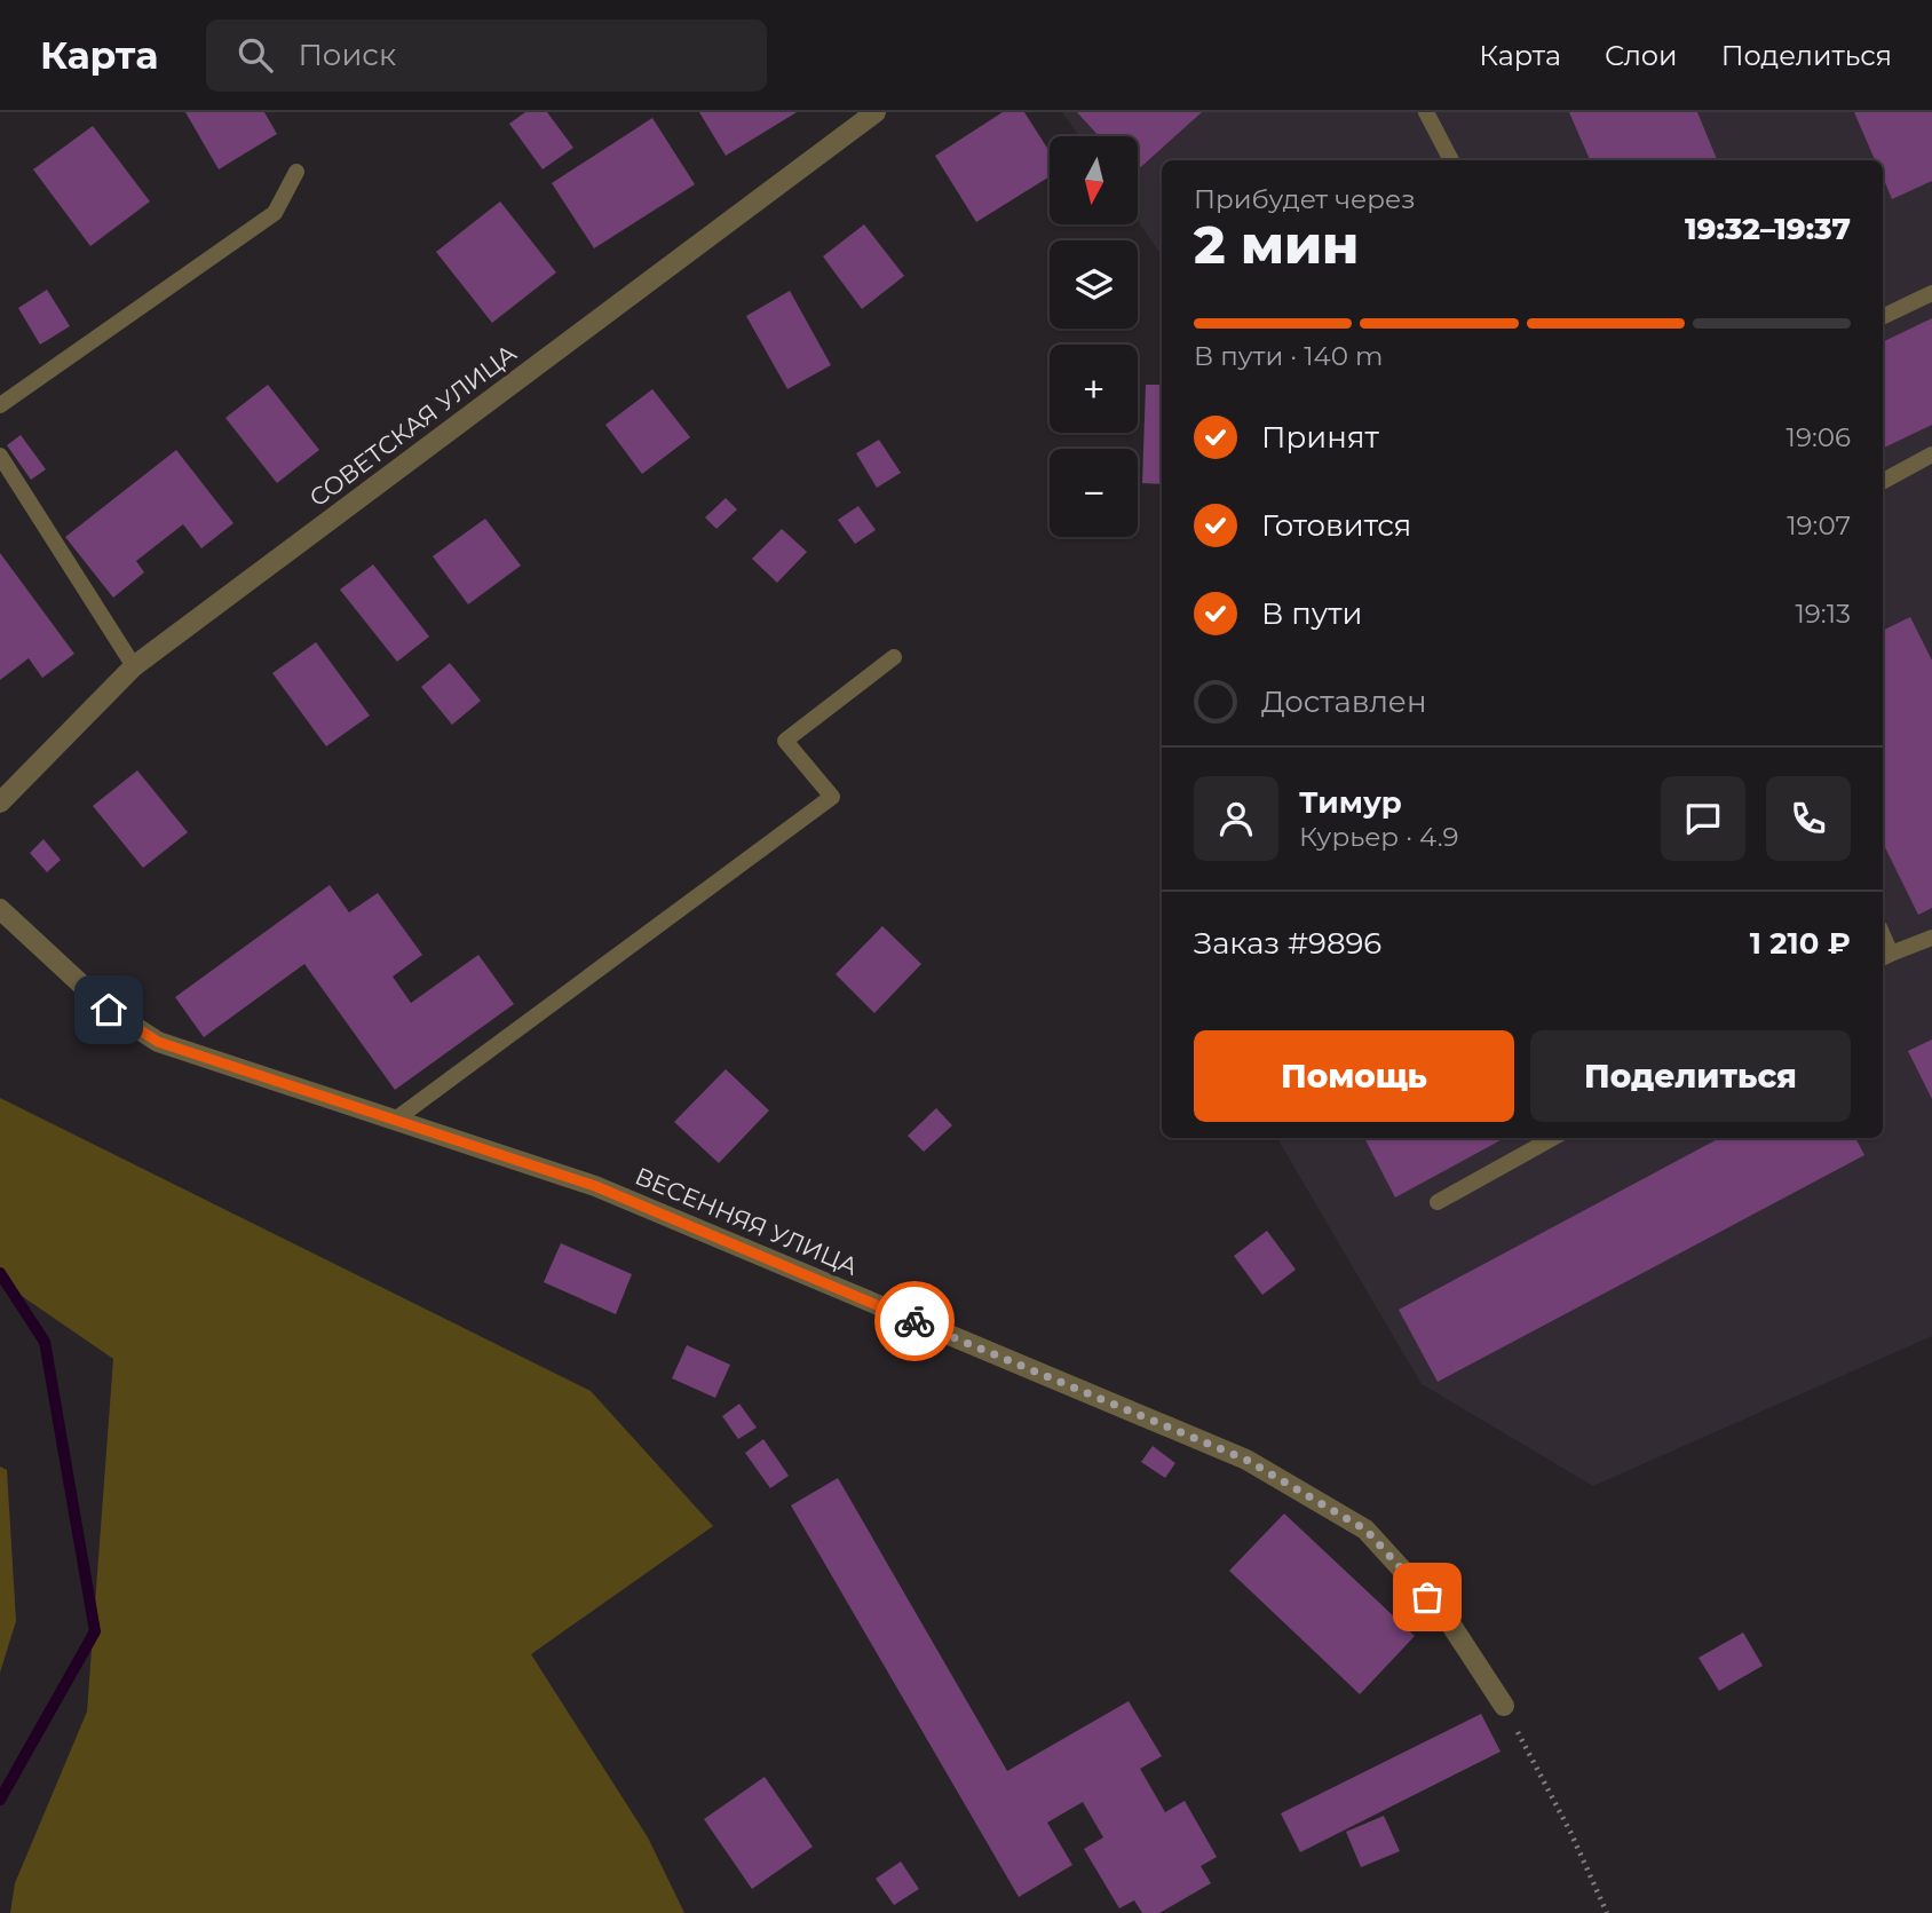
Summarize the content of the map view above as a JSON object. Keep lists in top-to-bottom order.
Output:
{
  "streets": {
    "street": ["СОВЕТСКАЯ УЛИЦА", "ВЕСЕННЯЯ УЛИЦА"]
  },
  "north": "bottom",
  "page": {
    "header": "Карта",
    "search": "Поиск",
    "nav": ["Карта", "Слои", "Поделиться"],
    "map_buttons": ["+", "−"],
    "heading": ["2 мин", "Прибудет через", "19:32–19:37"],
    "panel": [
      "Тимур",
      "Курьер · 4.9",
      "Заказ #9896",
      "1 210 ₽"
    ],
    "bar": "В пути · 140 m",
    "list": [
      ["Принят", "19:06"],
      ["Готовится", "19:07"],
      ["В пути", "19:13"],
      "Доставлен"
    ],
    "buttons": ["Помощь", "Поделиться"]
  }
}
